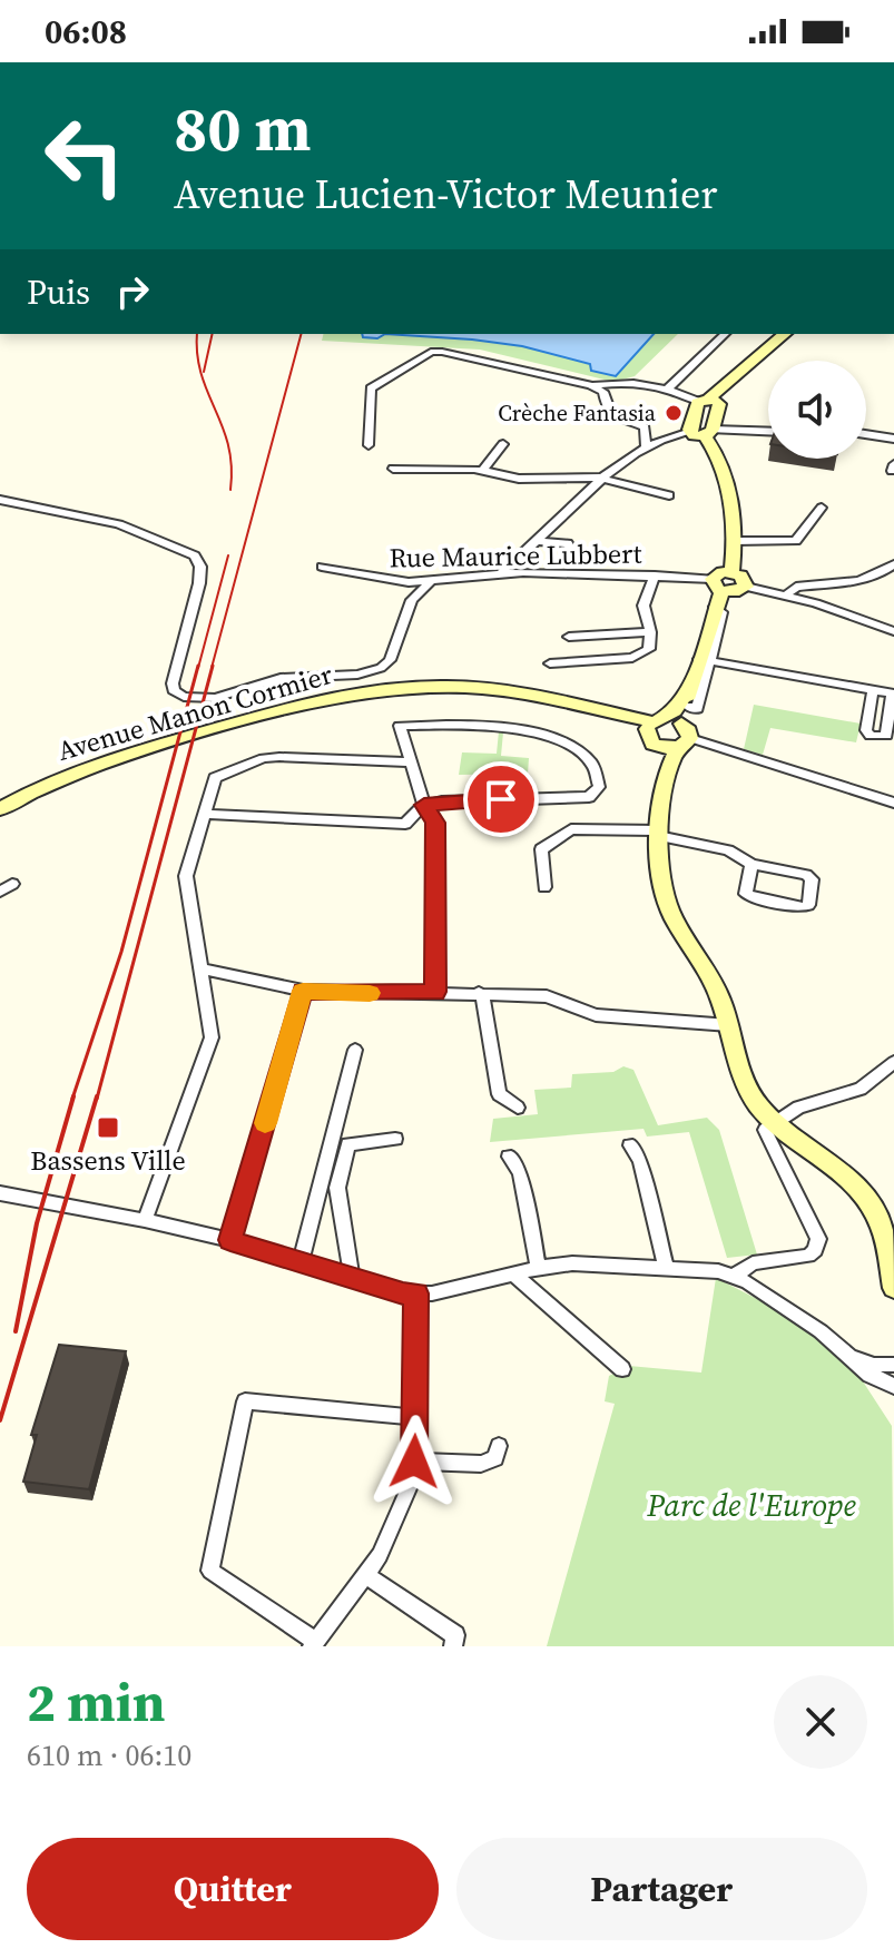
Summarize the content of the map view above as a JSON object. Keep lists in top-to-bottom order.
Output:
{
  "streets": {
    "street": ["Rue Maurice Lubbert", "Avenue Manon Cormier"]
  },
  "parks": ["Parc de l'Europe"],
  "places": {
    "other": ["Crèche Fantasia"],
    "transit": ["Bassens Ville"]
  },
  "page": {
    "status": "06:08",
    "turn": ["80 m", "Avenue Lucien-Victor Meunier"],
    "then": "Puis",
    "heading": ["2 min", "610 m · 06:10"],
    "buttons": ["Quitter", "Partager"]
  }
}
